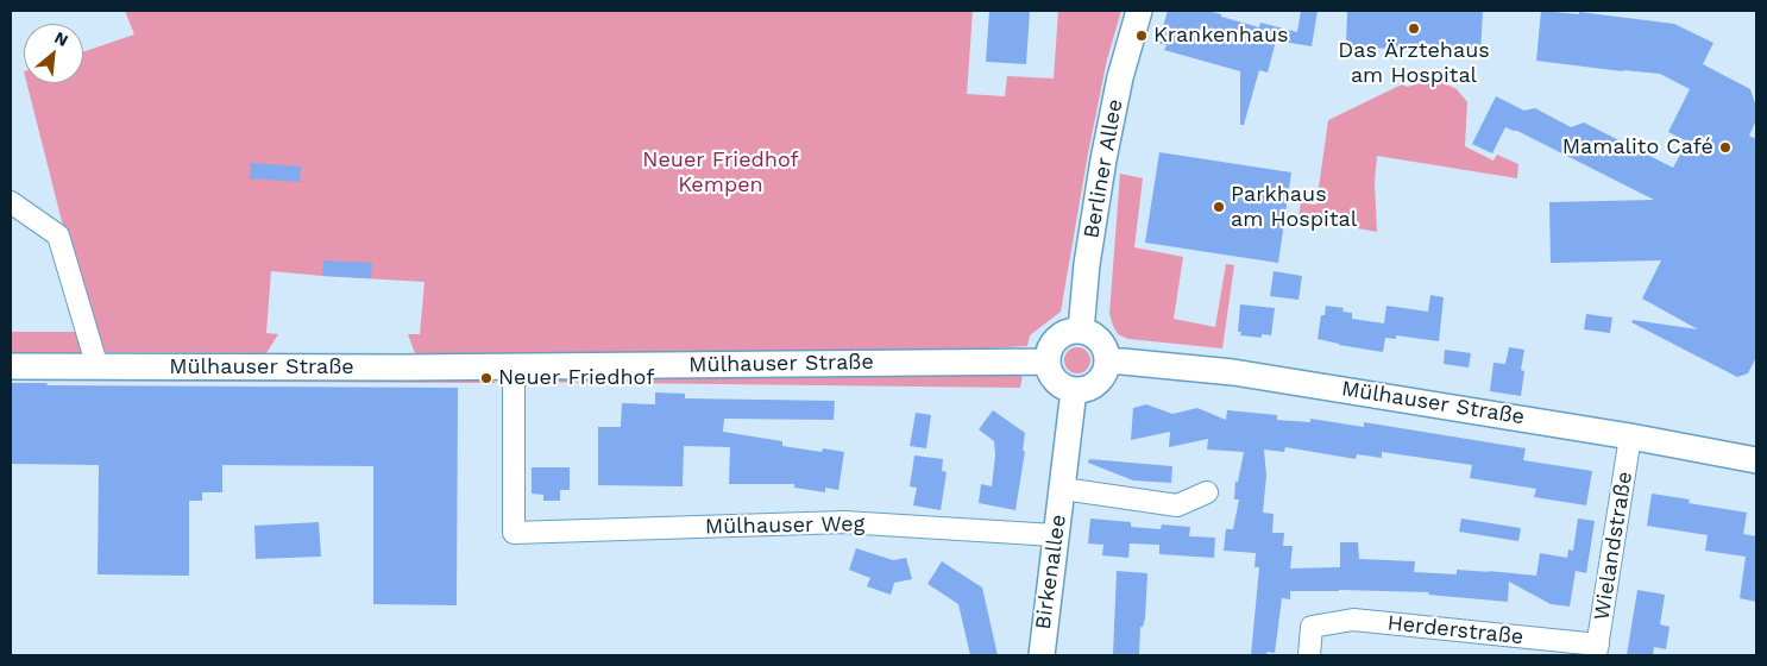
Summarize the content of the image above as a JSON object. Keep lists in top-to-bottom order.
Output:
{
  "streets": {
    "street": [
      "Berliner Allee",
      "Mülhauser Straße",
      "Mülhauser Weg",
      "Wielandstraße",
      "Birkenallee",
      "Herderstraße"
    ]
  },
  "crossings": [
    ["Berliner Allee", "Mülhauser Straße"],
    ["Berliner Allee", "Birkenallee"],
    ["Mülhauser Straße", "Mülhauser Weg"],
    ["Mülhauser Straße", "Wielandstraße"],
    ["Mülhauser Straße", "Birkenallee"],
    ["Mülhauser Weg", "Birkenallee"],
    ["Wielandstraße", "Herderstraße"]
  ],
  "parks": ["Neuer Friedhof Kempen"],
  "places": [
    "Das Ärztehaus am Hospital",
    "Krankenhaus",
    "Mamalito Café",
    "Parkhaus am Hospital",
    "Neuer Friedhof"
  ],
  "north": "top right"
}
